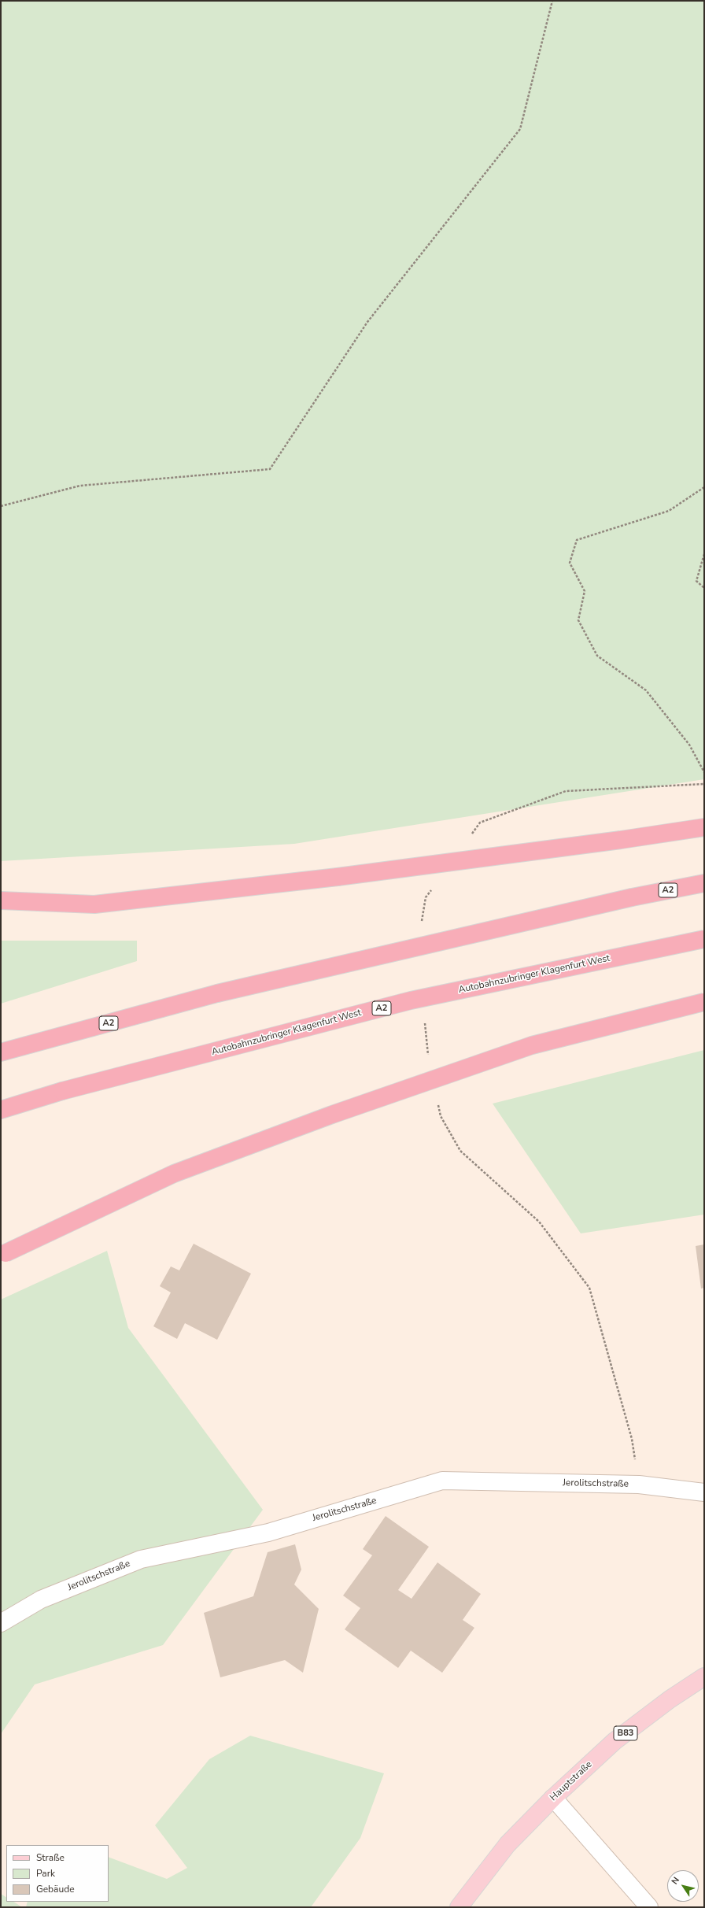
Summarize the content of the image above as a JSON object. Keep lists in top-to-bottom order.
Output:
{
  "streets": {
    "highway": ["A2", "Autobahnzubringer Klagenfurt West"],
    "main road": ["B83", "Hauptstraße"],
    "street": ["Jerolitschstraße"]
  },
  "legend": ["Straße", "Park", "Gebäude"],
  "north": "top left"
}
